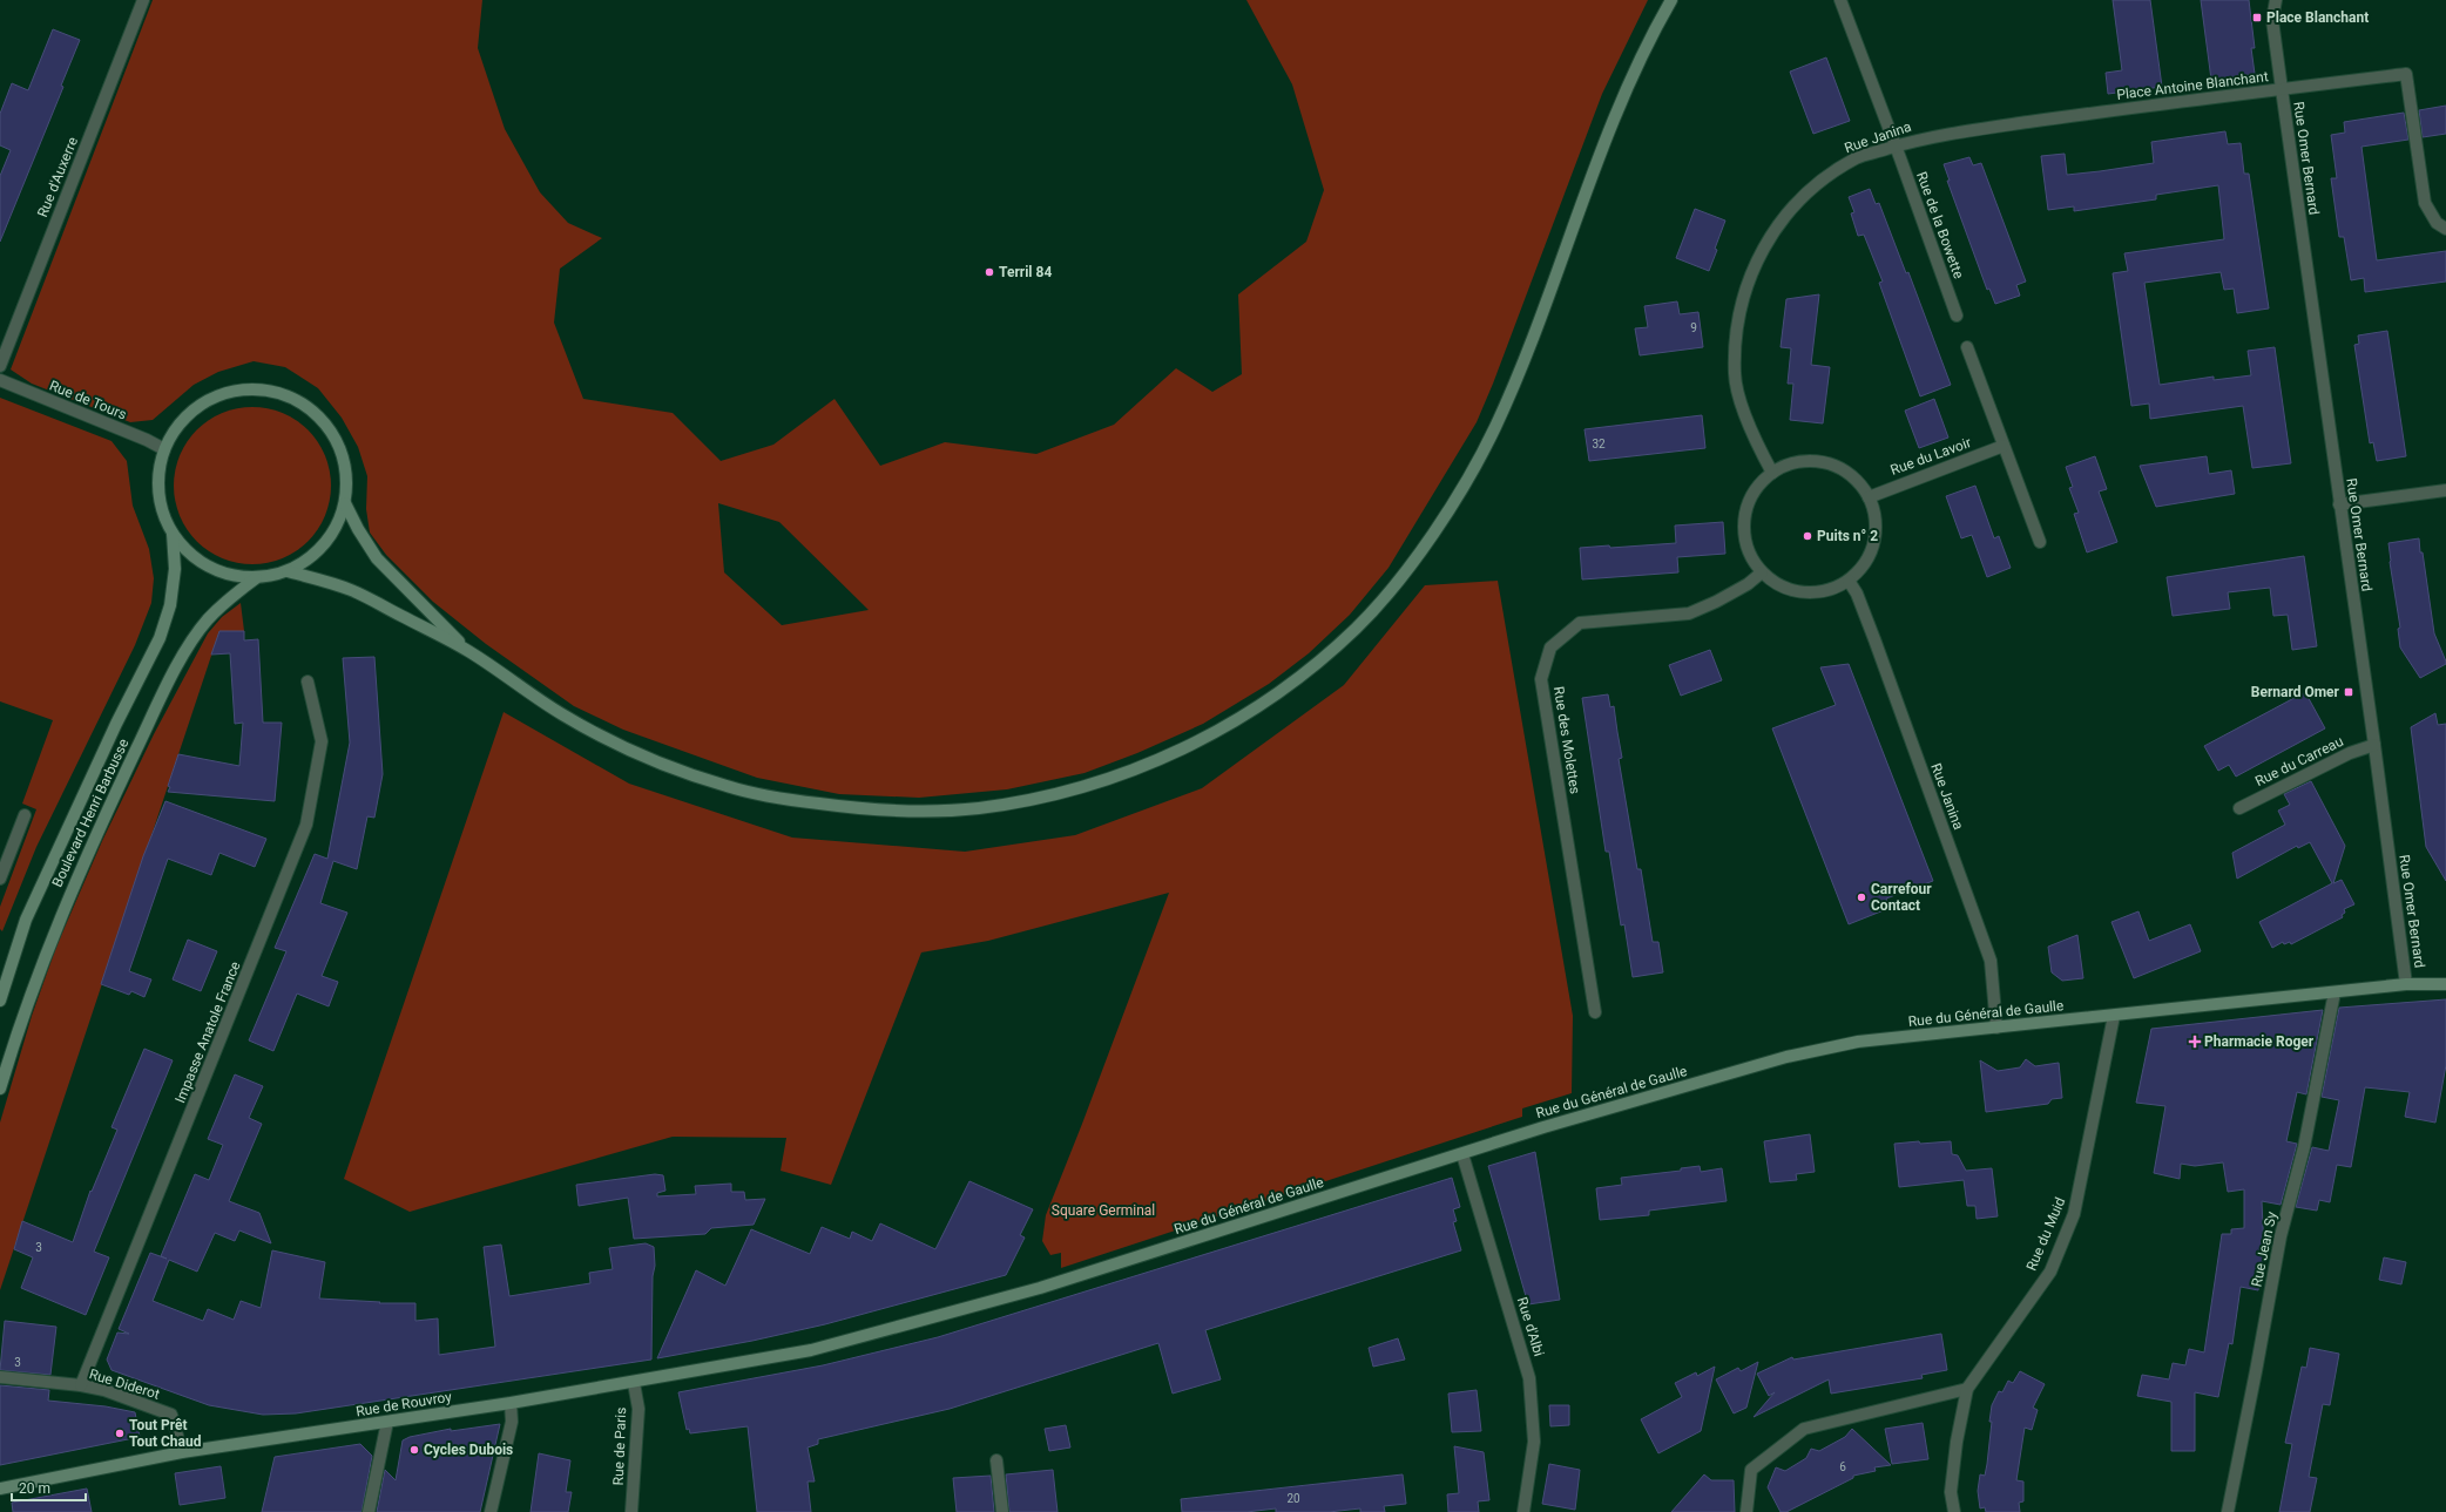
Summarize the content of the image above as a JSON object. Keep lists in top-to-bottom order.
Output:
{
  "streets": {
    "main road": ["Boulevard Henri Barbusse", "Rue du Général de Gaulle", "Rue de Rouvroy"],
    "street": [
      "Place Antoine Blanchant",
      "Rue Janina",
      "Rue Omer Bernard",
      "Rue d'Auxerre",
      "Rue de la Bowette",
      "Rue de Tours",
      "Rue du Lavoir",
      "Rue des Molettes",
      "Rue du Carreau",
      "Impasse Anatole France",
      "Rue du Muid",
      "Rue Jean Sy",
      "Rue d'Albi",
      "Rue Diderot",
      "Rue de Paris"
    ]
  },
  "crossings": [
    ["Place Antoine Blanchant", "Rue Janina"],
    ["Place Antoine Blanchant", "Rue Omer Bernard"],
    ["Rue Janina", "Rue de la Bowette"],
    ["Rue Janina", "Rue du Lavoir"],
    ["Rue Janina", "Rue des Molettes"],
    ["Rue Janina", "Rue du Général de Gaulle"],
    ["Rue Omer Bernard", "Rue du Carreau"],
    ["Rue Omer Bernard", "Rue du Général de Gaulle"],
    ["Rue du Lavoir", "Rue des Molettes"],
    ["Rue du Général de Gaulle", "Rue du Muid"],
    ["Rue du Général de Gaulle", "Rue Jean Sy"],
    ["Rue du Général de Gaulle", "Rue d'Albi"],
    ["Rue du Général de Gaulle", "Rue de Rouvroy"],
    ["Impasse Anatole France", "Rue Diderot"],
    ["Rue Diderot", "Rue de Rouvroy"],
    ["Rue de Rouvroy", "Rue de Paris"]
  ],
  "parks": ["Square Germinal"],
  "places": {
    "transit": ["Place Blanchant", "Bernard Omer"],
    "other": [
      "Terril 84",
      "Puits n° 2",
      "Carrefour Contact",
      "Tout Prêt Tout Chaud",
      "Cycles Dubois"
    ],
    "health": ["Pharmacie Roger"]
  },
  "house_numbers": [
    "9",
    "32",
    "3",
    "3",
    "6",
    "20"
  ],
  "scale_bar": "20 m"
}
